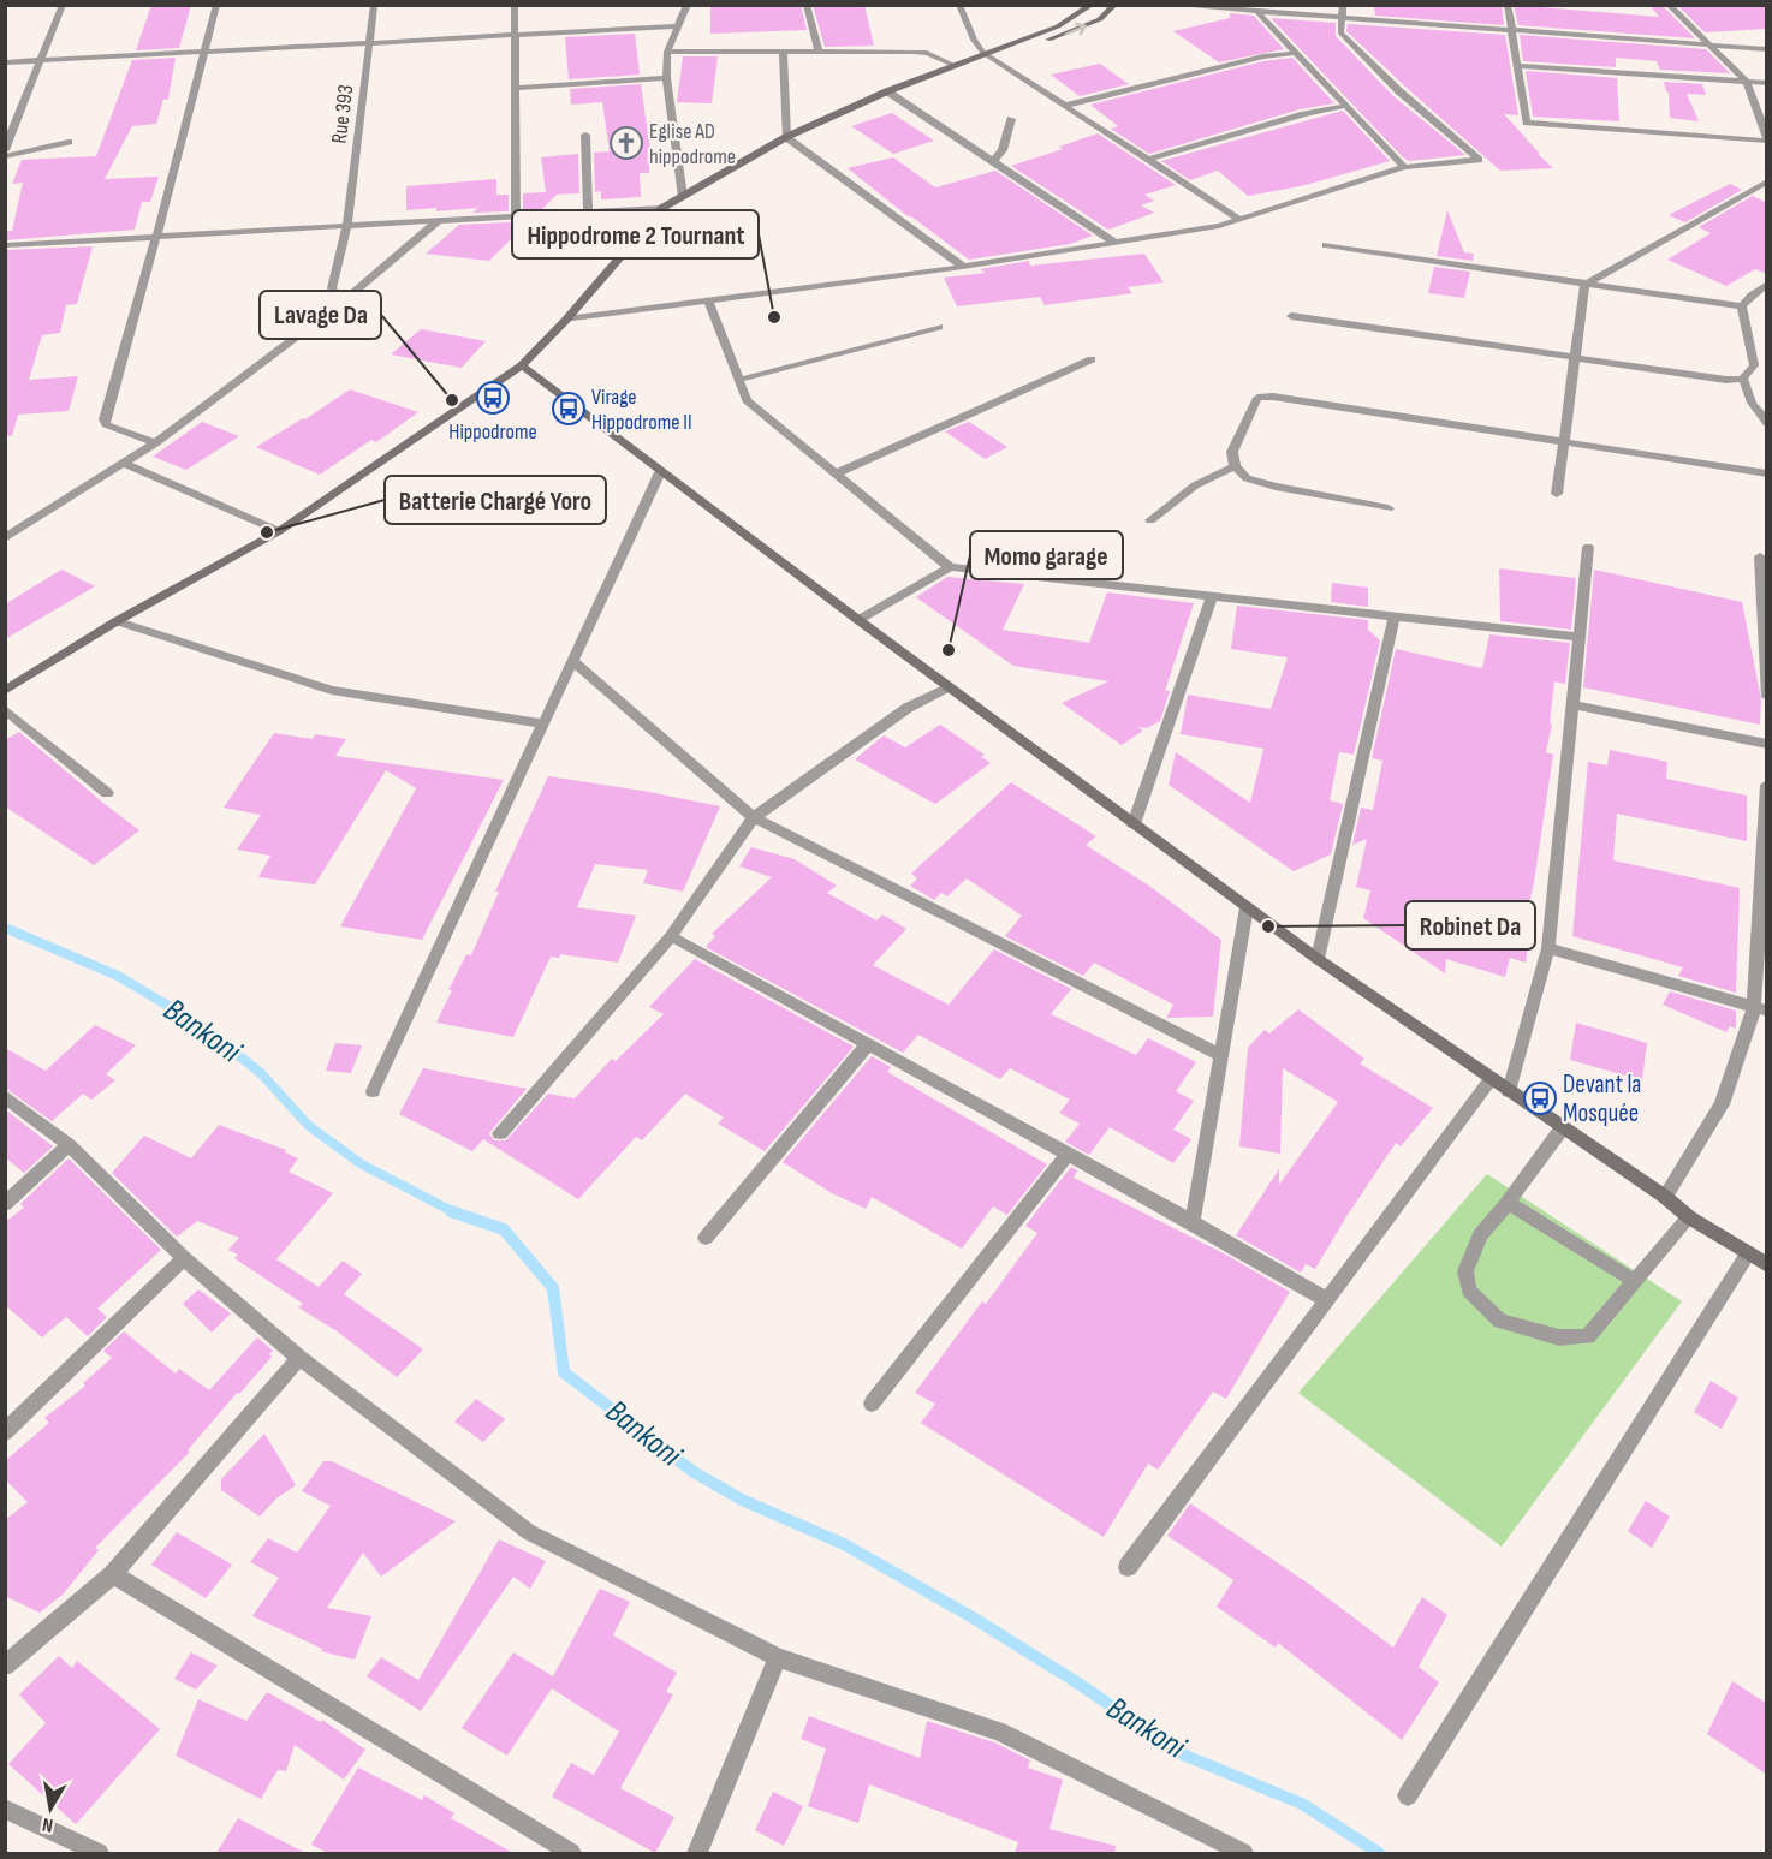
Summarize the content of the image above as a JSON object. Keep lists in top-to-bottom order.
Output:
{
  "streets": {
    "street": ["Rue 393"]
  },
  "water": ["Bankoni"],
  "places": {
    "church": ["Eglise AD hippodrome"],
    "other": [
      "Hippodrome 2 Tournant",
      "Lavage Da",
      "Batterie Chargé Yoro",
      "Momo garage",
      "Robinet Da"
    ],
    "bus stop": ["Hippodrome", "Virage Hippodrome II", "Devant la Mosquée"]
  },
  "north": "bottom"
}
